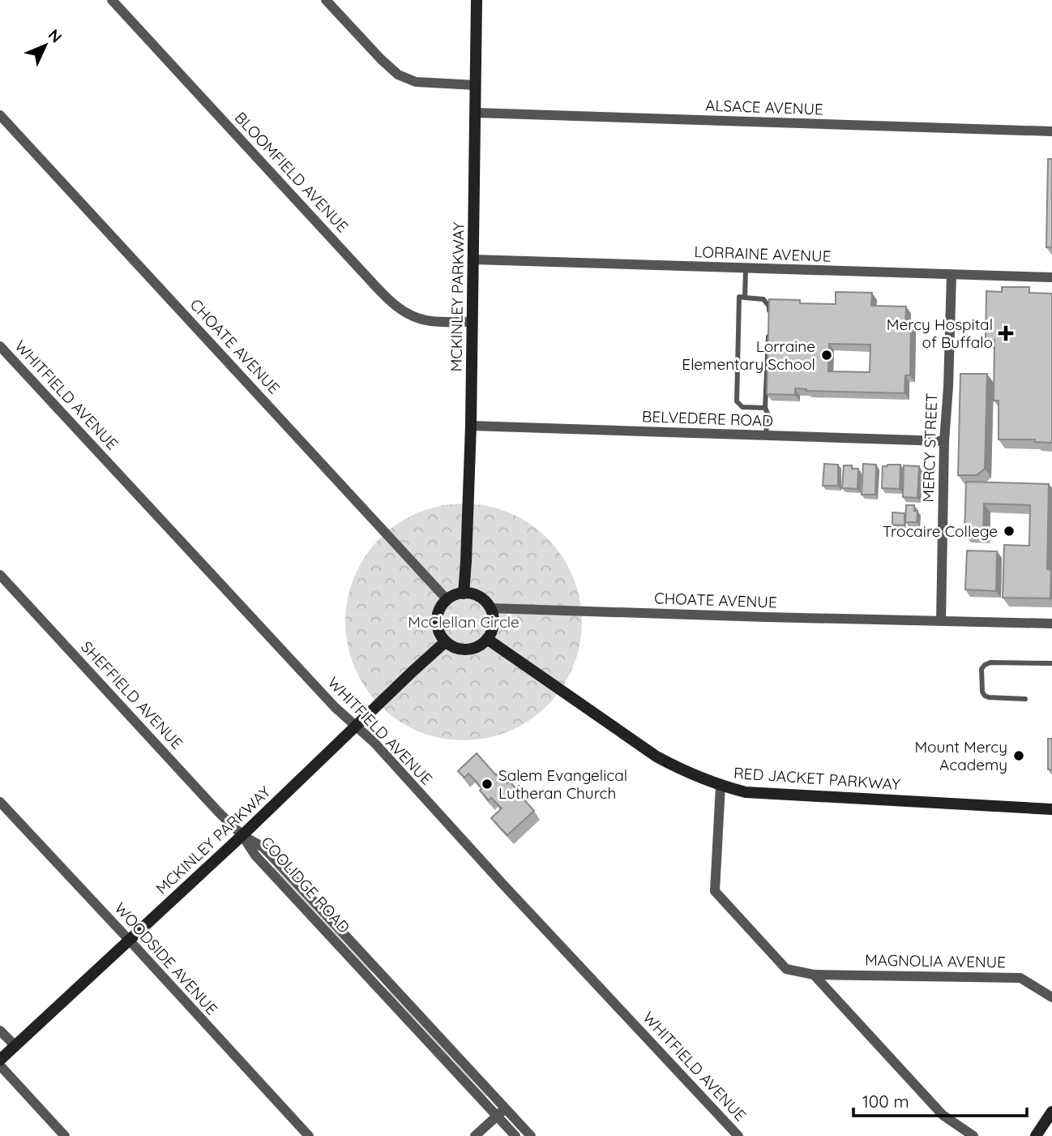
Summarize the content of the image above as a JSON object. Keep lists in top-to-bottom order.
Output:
{
  "streets": {
    "street": [
      "ALSACE AVENUE",
      "BLOOMFIELD AVENUE",
      "LORRAINE AVENUE",
      "MCKINLEY PARKWAY",
      "CHOATE AVENUE",
      "WHITFIELD AVENUE",
      "BELVEDERE ROAD",
      "MERCY STREET",
      "SHEFFIELD AVENUE",
      "RED JACKET PARKWAY",
      "COOLIDGE ROAD",
      "WOODSIDE AVENUE",
      "MAGNOLIA AVENUE"
    ]
  },
  "crossings": [
    ["ALSACE AVENUE", "MCKINLEY PARKWAY"],
    ["BLOOMFIELD AVENUE", "MCKINLEY PARKWAY"],
    ["LORRAINE AVENUE", "MCKINLEY PARKWAY"],
    ["LORRAINE AVENUE", "MERCY STREET"],
    ["MCKINLEY PARKWAY", "CHOATE AVENUE"],
    ["MCKINLEY PARKWAY", "WHITFIELD AVENUE"],
    ["MCKINLEY PARKWAY", "BELVEDERE ROAD"],
    ["MCKINLEY PARKWAY", "SHEFFIELD AVENUE"],
    ["MCKINLEY PARKWAY", "RED JACKET PARKWAY"],
    ["MCKINLEY PARKWAY", "COOLIDGE ROAD"],
    ["MCKINLEY PARKWAY", "WOODSIDE AVENUE"],
    ["CHOATE AVENUE", "MERCY STREET"],
    ["CHOATE AVENUE", "RED JACKET PARKWAY"],
    ["BELVEDERE ROAD", "MERCY STREET"],
    ["SHEFFIELD AVENUE", "COOLIDGE ROAD"],
    ["RED JACKET PARKWAY", "MAGNOLIA AVENUE"]
  ],
  "parks": ["McClellan Circle"],
  "places": {
    "health": ["Mercy Hospital of Buffalo"],
    "other": [
      "Lorraine Elementary School",
      "Trocaire College",
      "Mount Mercy Academy",
      "Salem Evangelical Lutheran Church"
    ]
  },
  "scale_bar": "100 m",
  "north": "top right"
}
